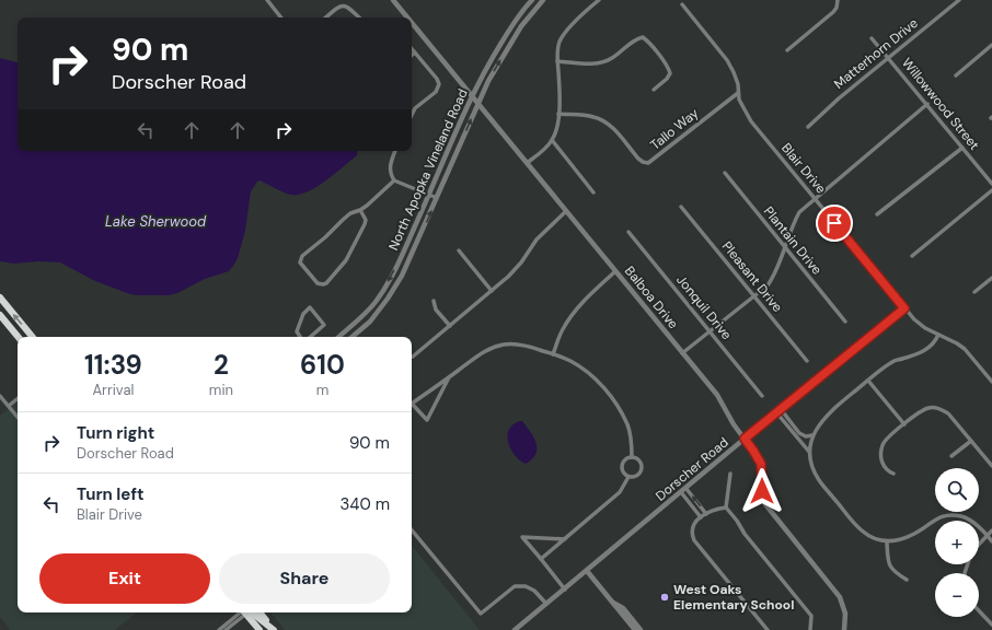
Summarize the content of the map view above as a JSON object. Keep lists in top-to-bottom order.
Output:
{
  "streets": {
    "street": [
      "Matterhorn Drive",
      "Willowwood Street",
      "Tallo Way",
      "Blair Drive",
      "North Apopka Vineland Road",
      "Plantain Drive",
      "Pleasant Drive",
      "Balboa Drive",
      "Jonquil Drive",
      "Dorscher Road"
    ]
  },
  "crossings": [
    ["Matterhorn Drive", "Willowwood Street"],
    ["Tallo Way", "Blair Drive"],
    ["Blair Drive", "Dorscher Road"],
    ["North Apopka Vineland Road", "Balboa Drive"],
    ["Balboa Drive", "Dorscher Road"]
  ],
  "water": ["Lake Sherwood"],
  "places": ["West Oaks Elementary School"],
  "page": {
    "turn": ["90 m", "Dorscher Road"],
    "eta": [
      "11:39",
      "Arrival",
      "2",
      "min",
      "610",
      "m"
    ],
    "list": [
      {
        "name": "Turn right",
        "note": "Dorscher Road",
        "value": "90 m"
      },
      {
        "name": "Turn left",
        "note": "Blair Drive",
        "value": "340 m"
      }
    ],
    "map_buttons": ["+", "−"],
    "buttons": ["Exit", "Share"]
  }
}
